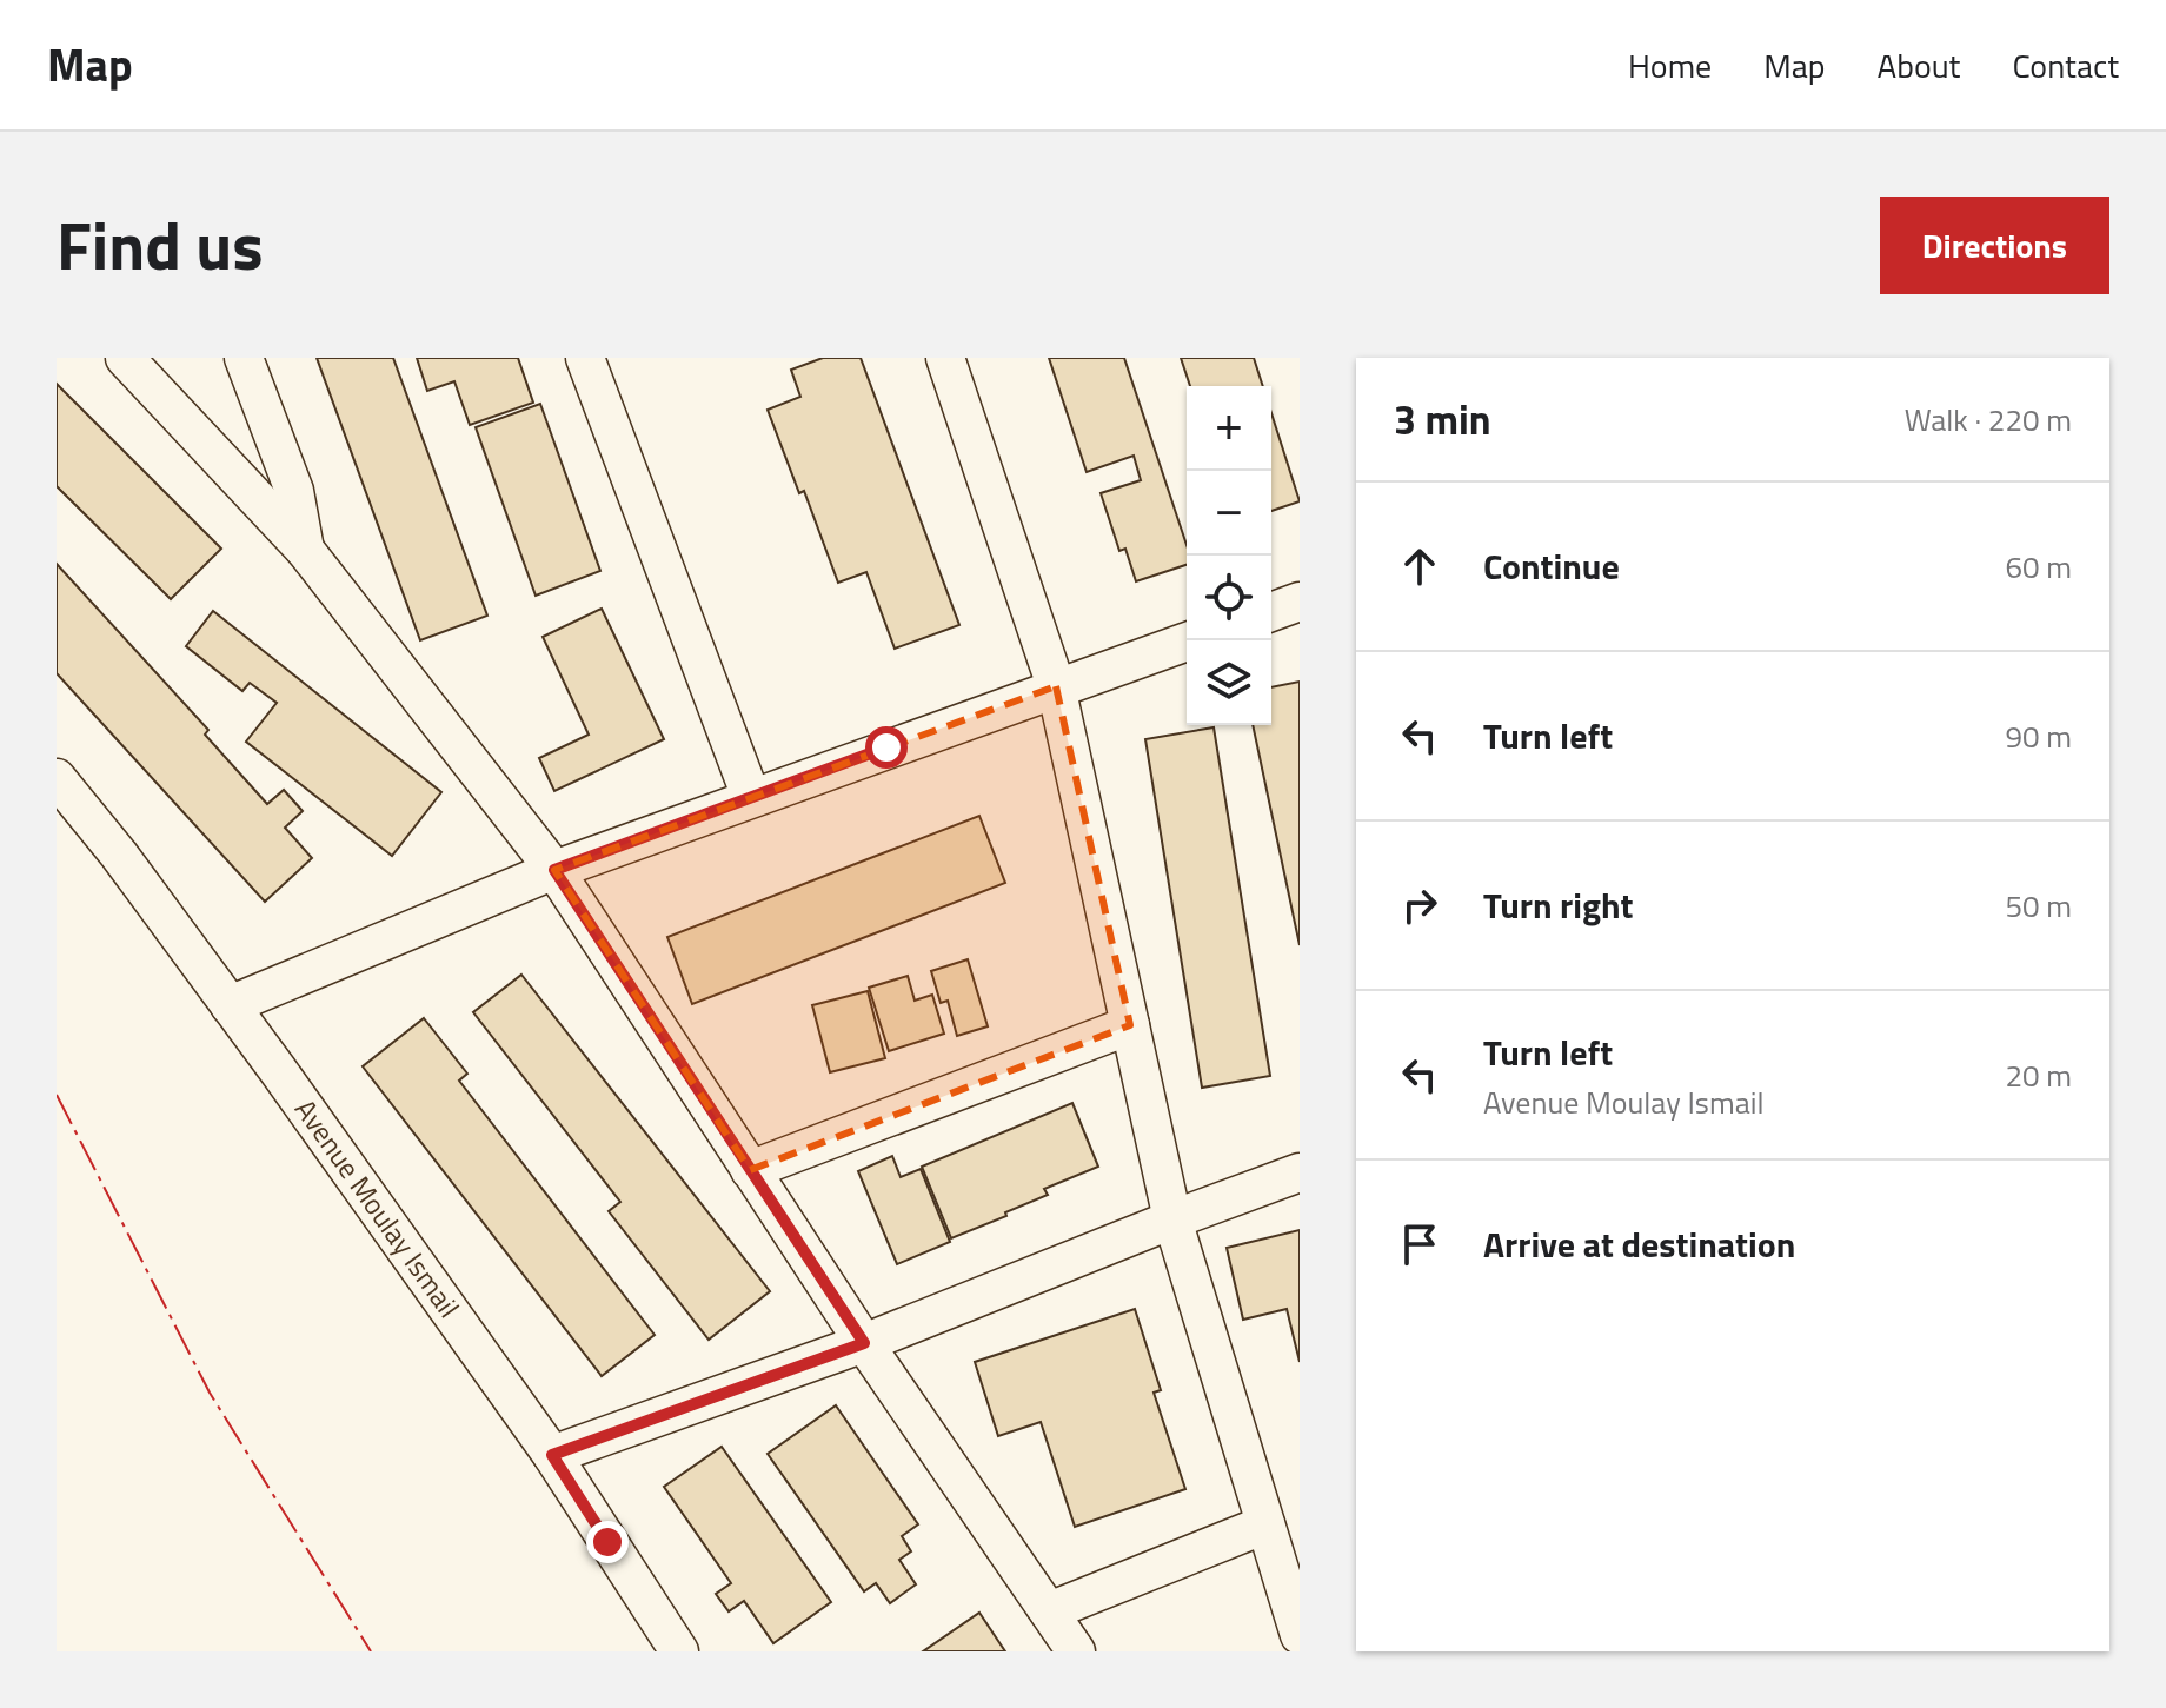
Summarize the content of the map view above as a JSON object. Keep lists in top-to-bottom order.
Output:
{
  "streets": {
    "street": ["Avenue Moulay Ismail"]
  },
  "page": {
    "header": "Map",
    "nav": [
      "Home",
      "Map",
      "About",
      "Contact"
    ],
    "title": "Find us",
    "buttons": "Directions",
    "heading": ["3 min", "Walk · 220 m"],
    "map_buttons": ["+", "−"],
    "list": [
      ["Continue", "60 m"],
      ["Turn left", "90 m"],
      ["Turn right", "50 m"],
      ["Turn left", "Avenue Moulay Ismail", "20 m"],
      "Arrive at destination"
    ]
  }
}
